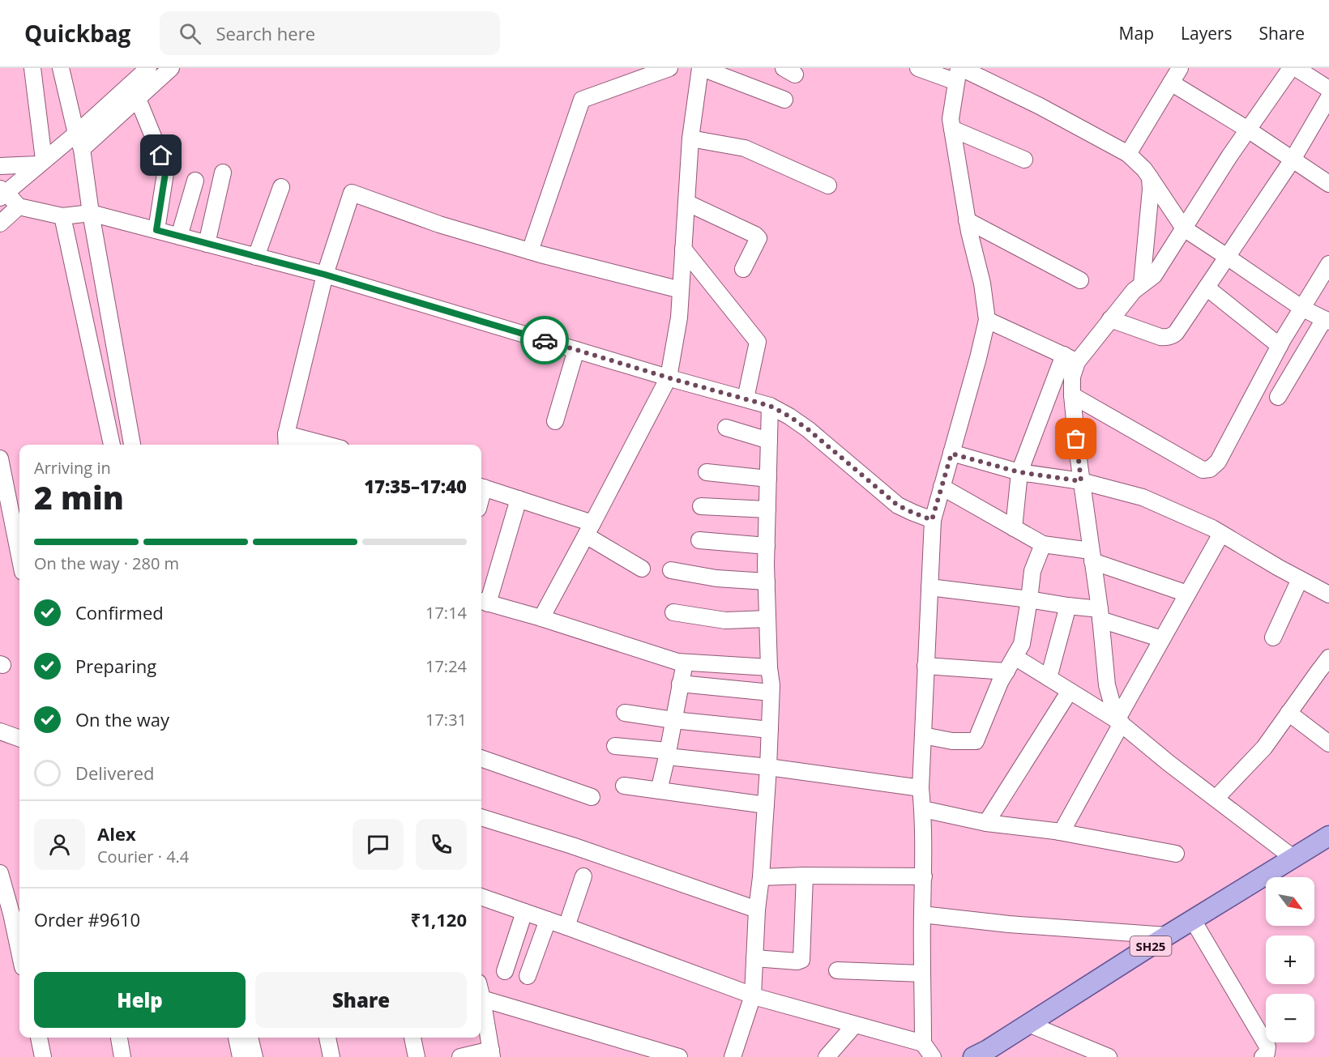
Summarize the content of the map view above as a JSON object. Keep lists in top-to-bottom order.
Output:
{
  "streets": {
    "main road": ["SH25"]
  },
  "north": "bottom right",
  "page": {
    "header": "Quickbag",
    "search": "Search here",
    "nav": ["Map", "Layers", "Share"],
    "heading": ["2 min", "Arriving in", "17:35–17:40"],
    "panel": [
      "Alex",
      "Courier · 4.4",
      "Order #9610",
      "₹1,120"
    ],
    "bar": "On the way · 280 m",
    "list": [
      ["Confirmed", "17:14"],
      ["Preparing", "17:24"],
      ["On the way", "17:31"],
      "Delivered"
    ],
    "map_buttons": ["+", "−"],
    "buttons": ["Help", "Share"]
  }
}
